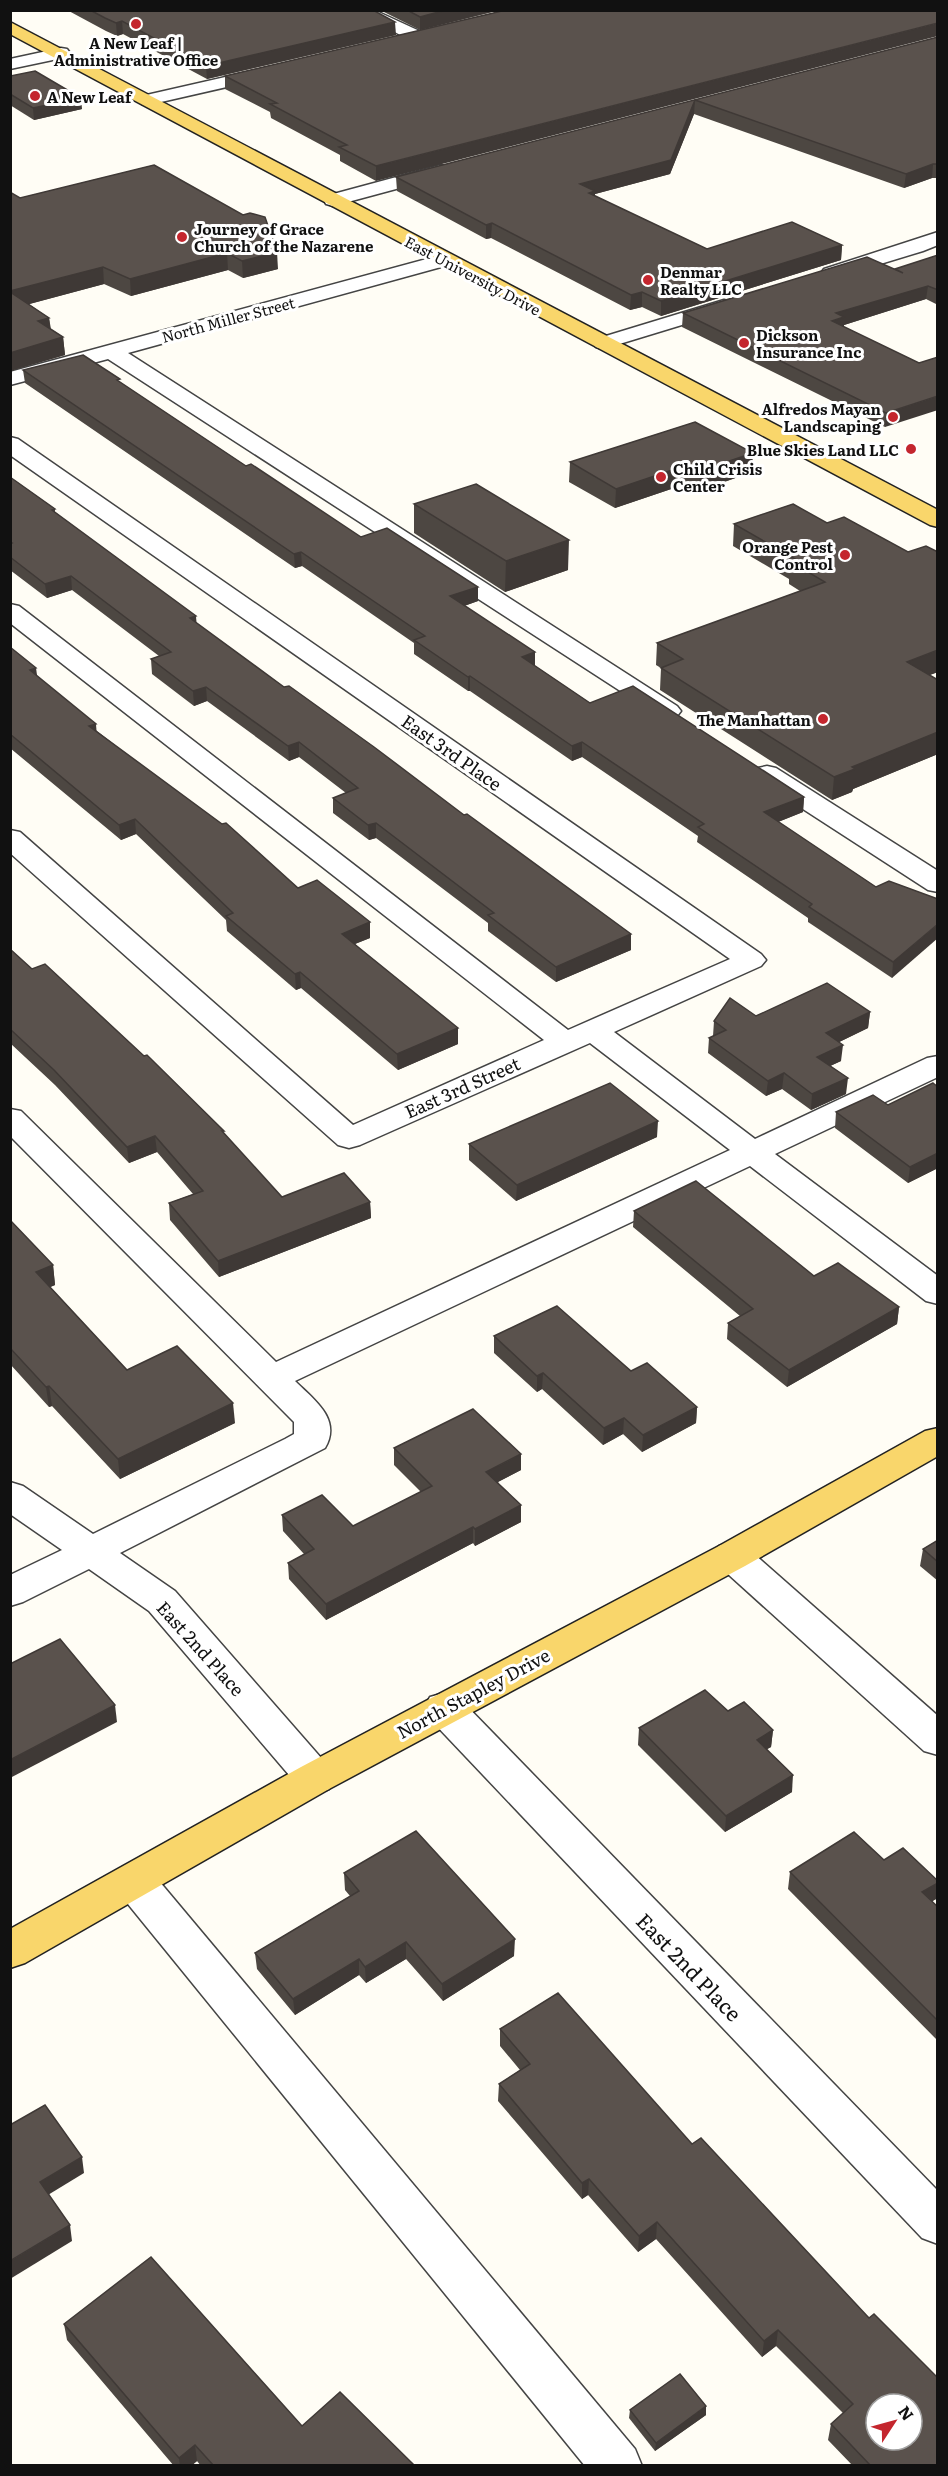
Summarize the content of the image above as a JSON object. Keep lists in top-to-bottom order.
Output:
{
  "streets": {
    "main road": ["East University Drive", "North Stapley Drive"],
    "street": [
      "North Miller Street",
      "East 3rd Place",
      "East 3rd Street",
      "East 2nd Place"
    ]
  },
  "crossings": [
    ["East University Drive", "North Miller Street"],
    ["East 3rd Place", "East 3rd Street"],
    ["East 2nd Place", "North Stapley Drive"]
  ],
  "places": [
    "A New Leaf | Administrative Office",
    "A New Leaf",
    "Journey of Grace Church of the Nazarene",
    "Denmar Realty LLC",
    "Dickson Insurance Inc",
    "Alfredos Mayan Landscaping",
    "Blue Skies Land LLC",
    "Child Crisis Center",
    "Orange Pest Control",
    "The Manhattan"
  ],
  "north": "top right"
}
